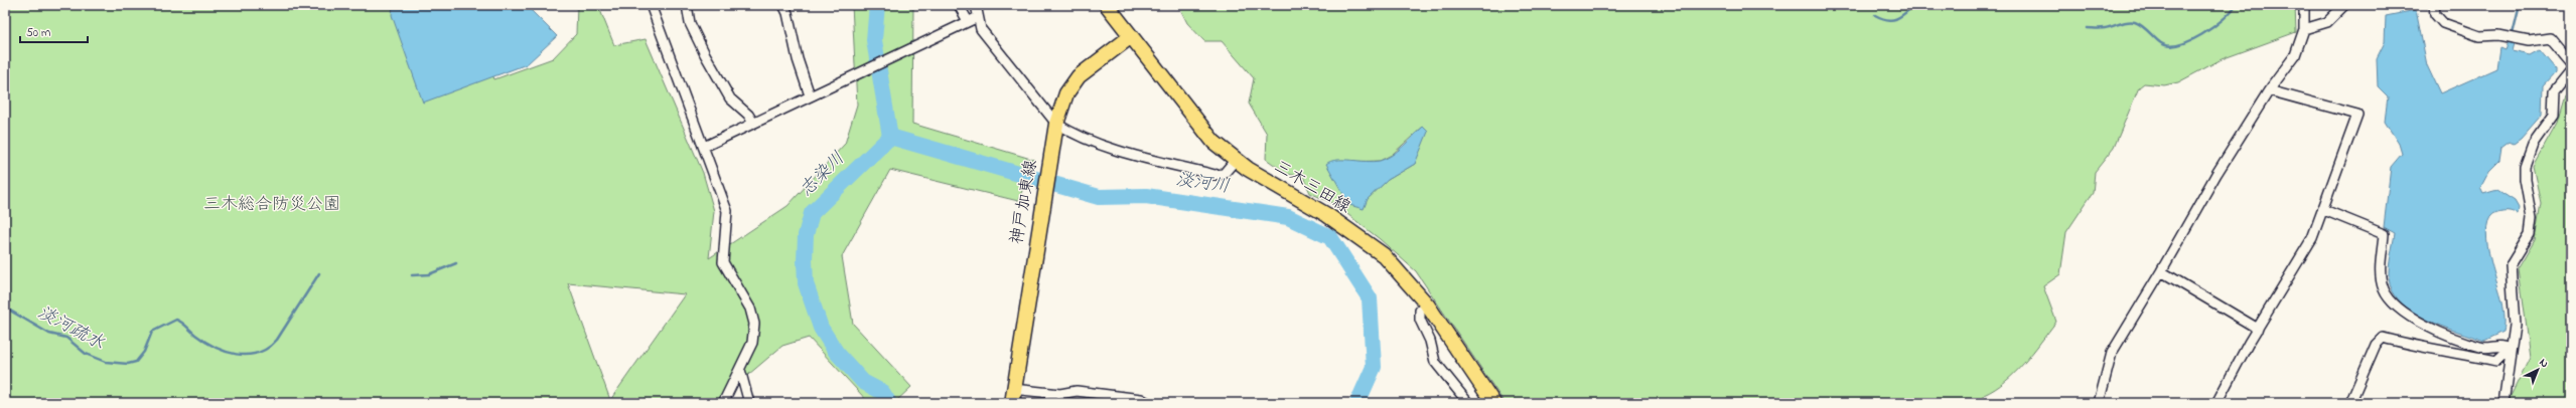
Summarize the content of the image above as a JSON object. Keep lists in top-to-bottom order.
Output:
{
  "streets": {
    "main road": ["三木三田線", "神戸加東線"]
  },
  "crossings": [
    ["三木三田線", "神戸加東線"]
  ],
  "water": ["志染川", "淡河川", "淡河疏水"],
  "parks": ["三木総合防災公園"],
  "scale_bar": "50 m",
  "north": "top right"
}
